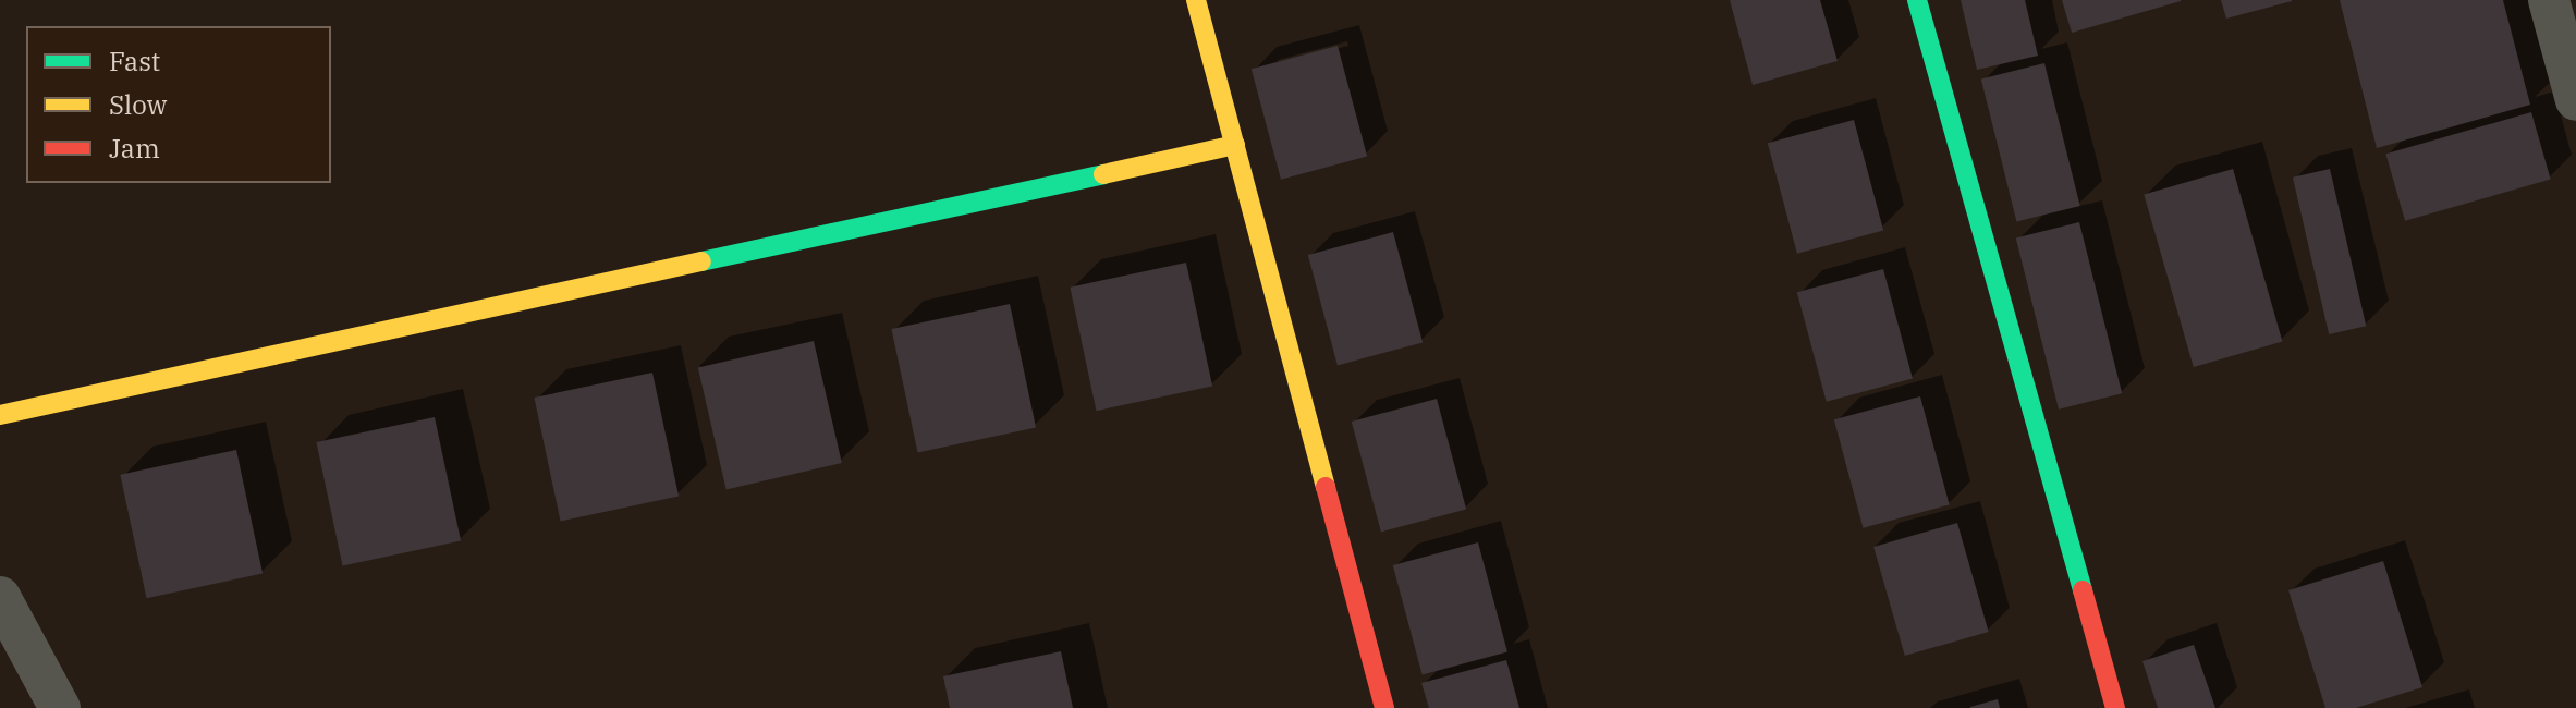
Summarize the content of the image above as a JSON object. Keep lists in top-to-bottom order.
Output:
{
  "legend": ["Fast", "Slow", "Jam"]
}
